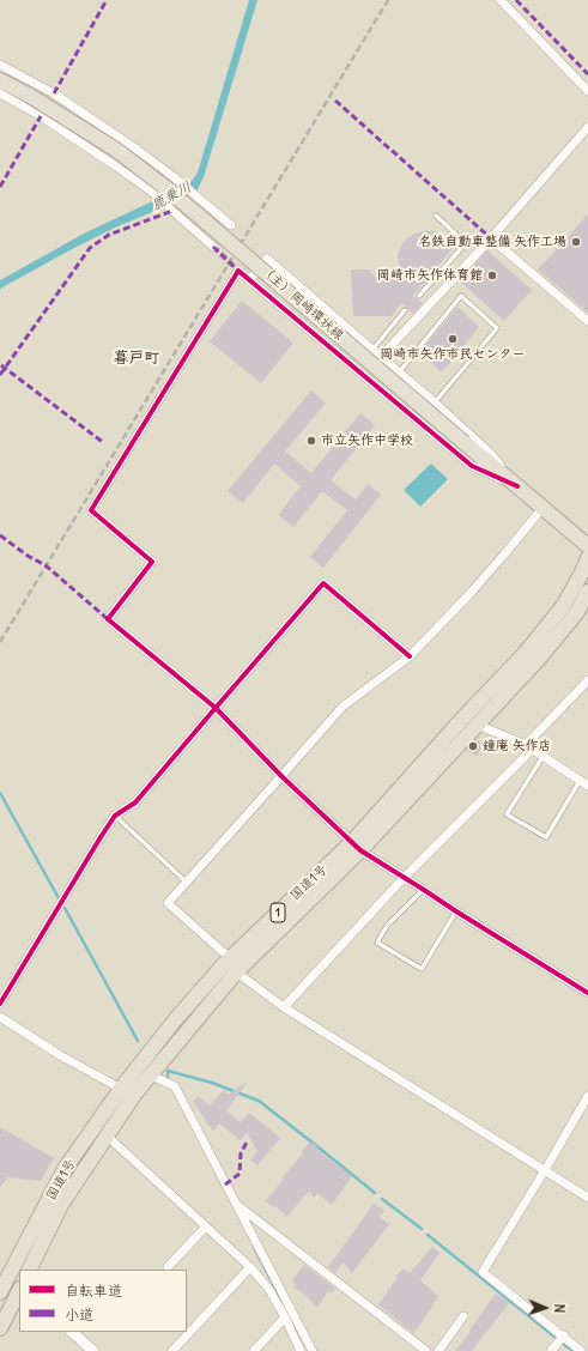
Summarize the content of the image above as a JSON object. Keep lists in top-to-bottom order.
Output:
{
  "streets": {
    "main road": ["（主）岡崎環状線", "国道1号", "1"]
  },
  "districts": ["暮戸町"],
  "water": ["鹿乗川"],
  "places": [
    "名鉄自動車整備 矢作工場",
    "岡崎市矢作体育館",
    "岡崎市矢作市民センター",
    "市立矢作中学校",
    "鐘庵 矢作店"
  ],
  "legend": ["自転車道", "小道"],
  "north": "right"
}
